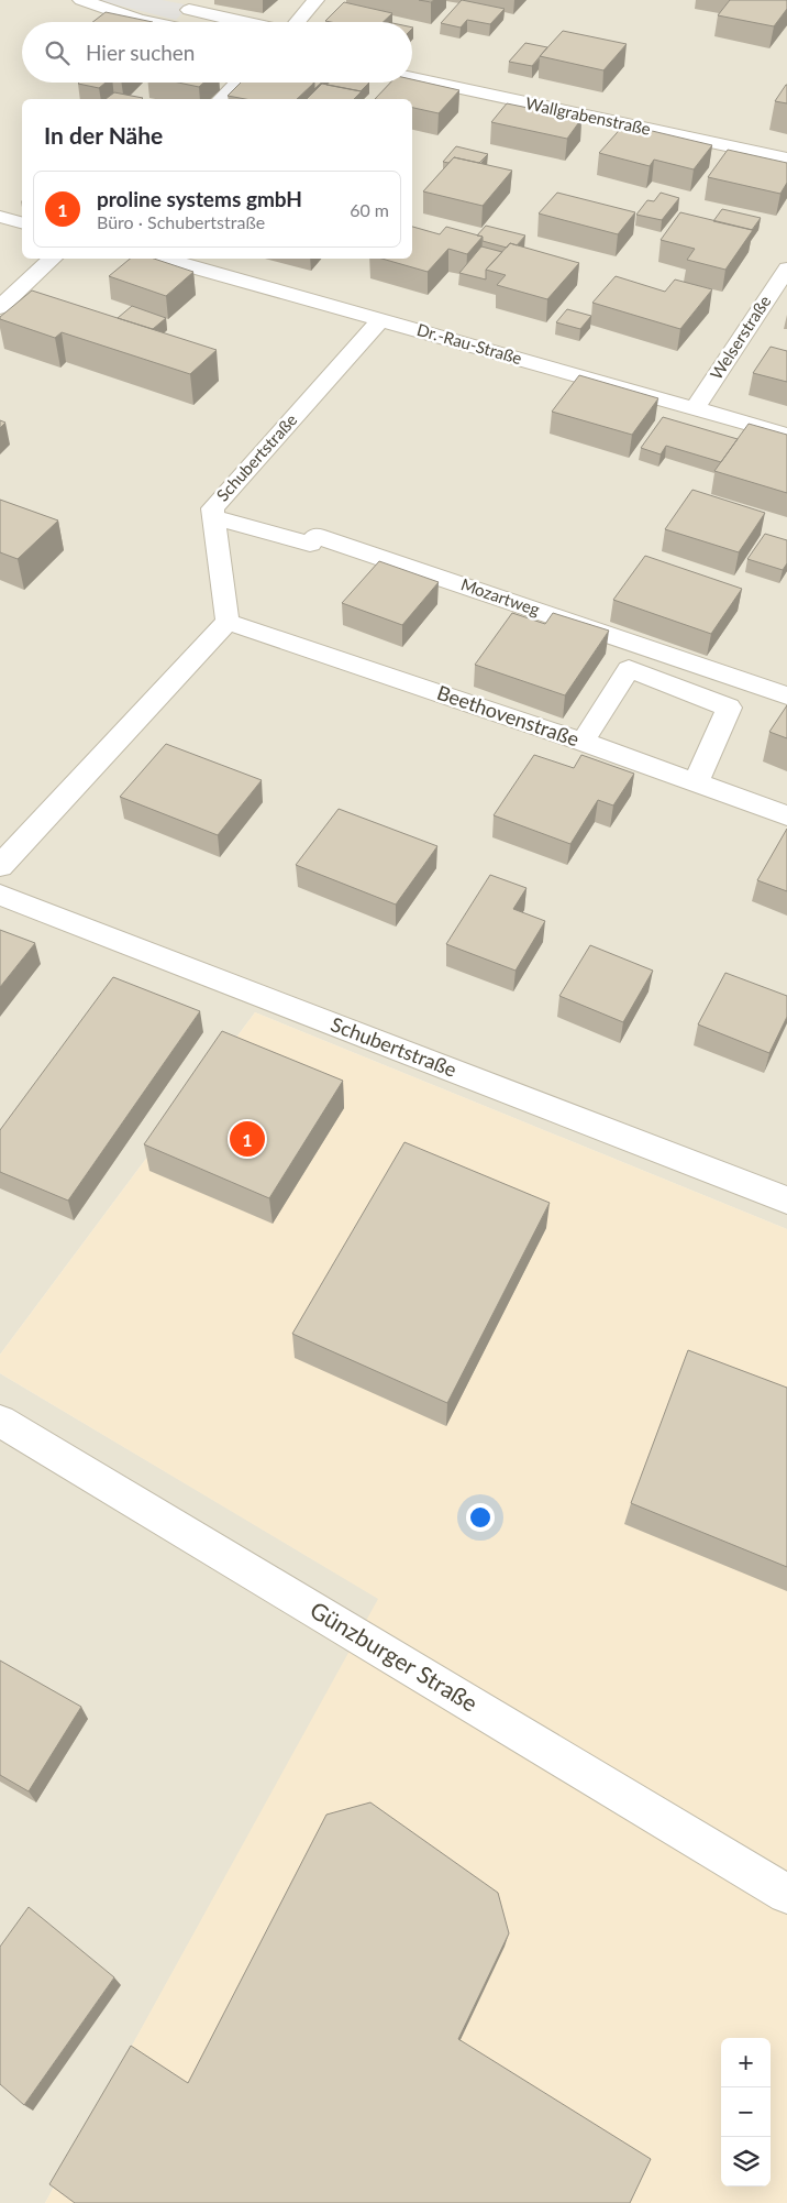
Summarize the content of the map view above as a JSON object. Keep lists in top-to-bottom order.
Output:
{
  "streets": {
    "street": [
      "Wallgrabenstraße",
      "Welserstraße",
      "Dr.-Rau-Straße",
      "Schubertstraße",
      "Mozartweg",
      "Beethovenstraße",
      "Günzburger Straße"
    ]
  },
  "crossings": [
    ["Welserstraße", "Dr.-Rau-Straße"],
    ["Dr.-Rau-Straße", "Schubertstraße"],
    ["Schubertstraße", "Mozartweg"],
    ["Schubertstraße", "Beethovenstraße"]
  ],
  "page": {
    "search": "Hier suchen",
    "heading": "In der Nähe",
    "list": [
      {
        "mark": "1",
        "name": "proline systems gmbH",
        "note": "Büro · Schubertstraße",
        "value": "60 m"
      }
    ],
    "pins": "1",
    "map_buttons": ["+", "−"]
  }
}
